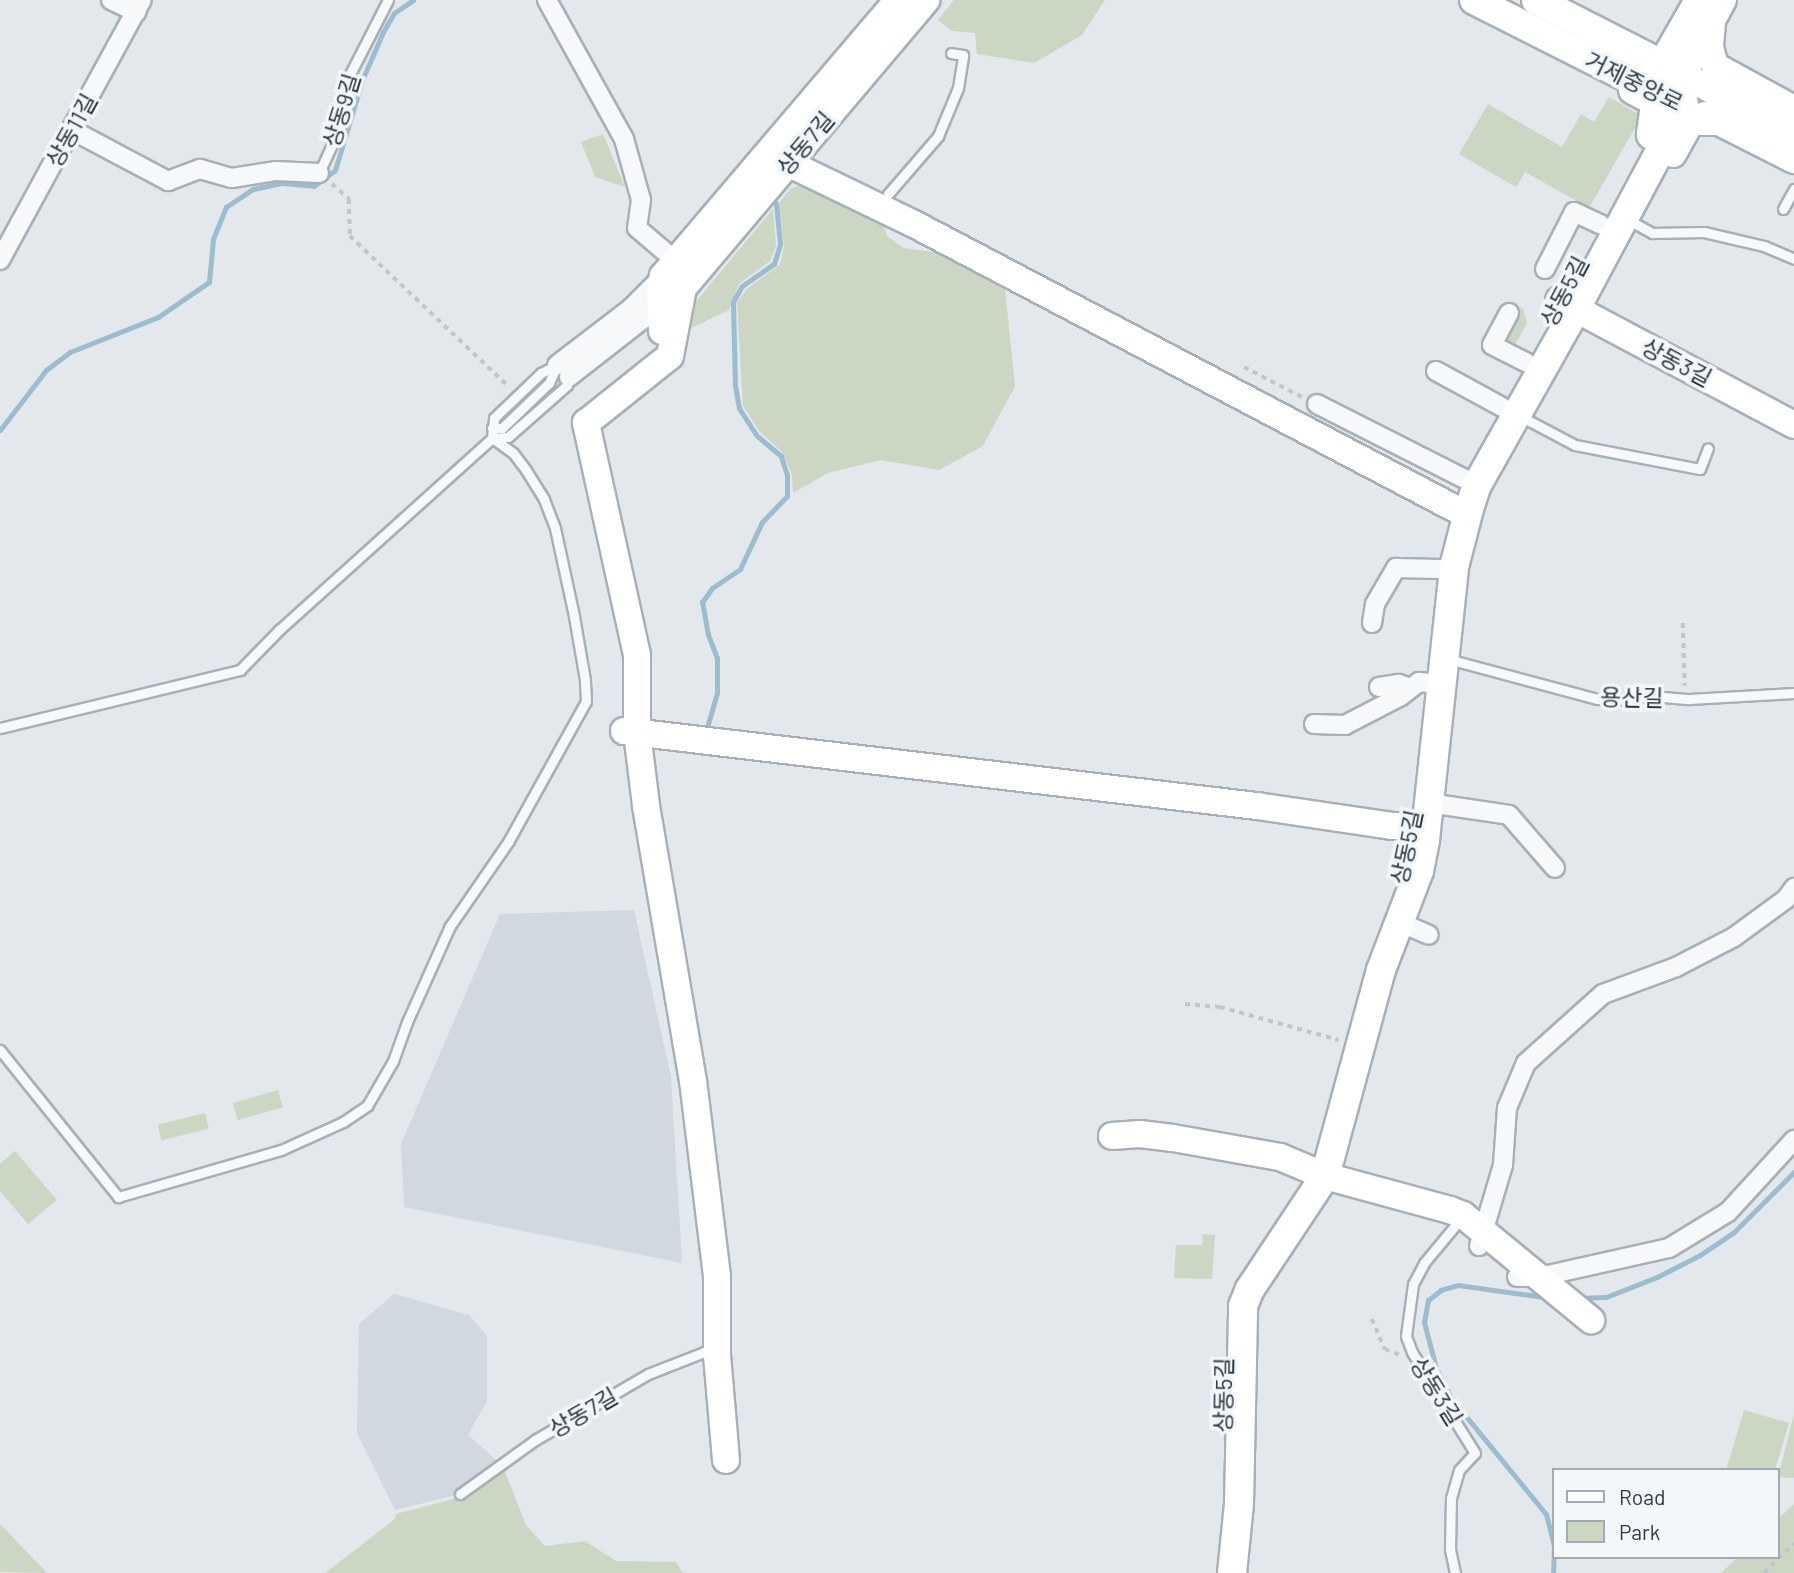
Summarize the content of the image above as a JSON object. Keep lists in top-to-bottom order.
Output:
{
  "streets": {
    "main road": ["거제중앙로", "상동5길"],
    "street": [
      "상동9길",
      "상동11길",
      "상동7길",
      "상동3길"
    ],
    "lane": ["용산길"]
  },
  "crossings": [
    ["상동9길", "상동11길"],
    ["상동5길", "상동3길"],
    ["상동5길", "용산길"]
  ],
  "legend": ["Road", "Park"]
}
